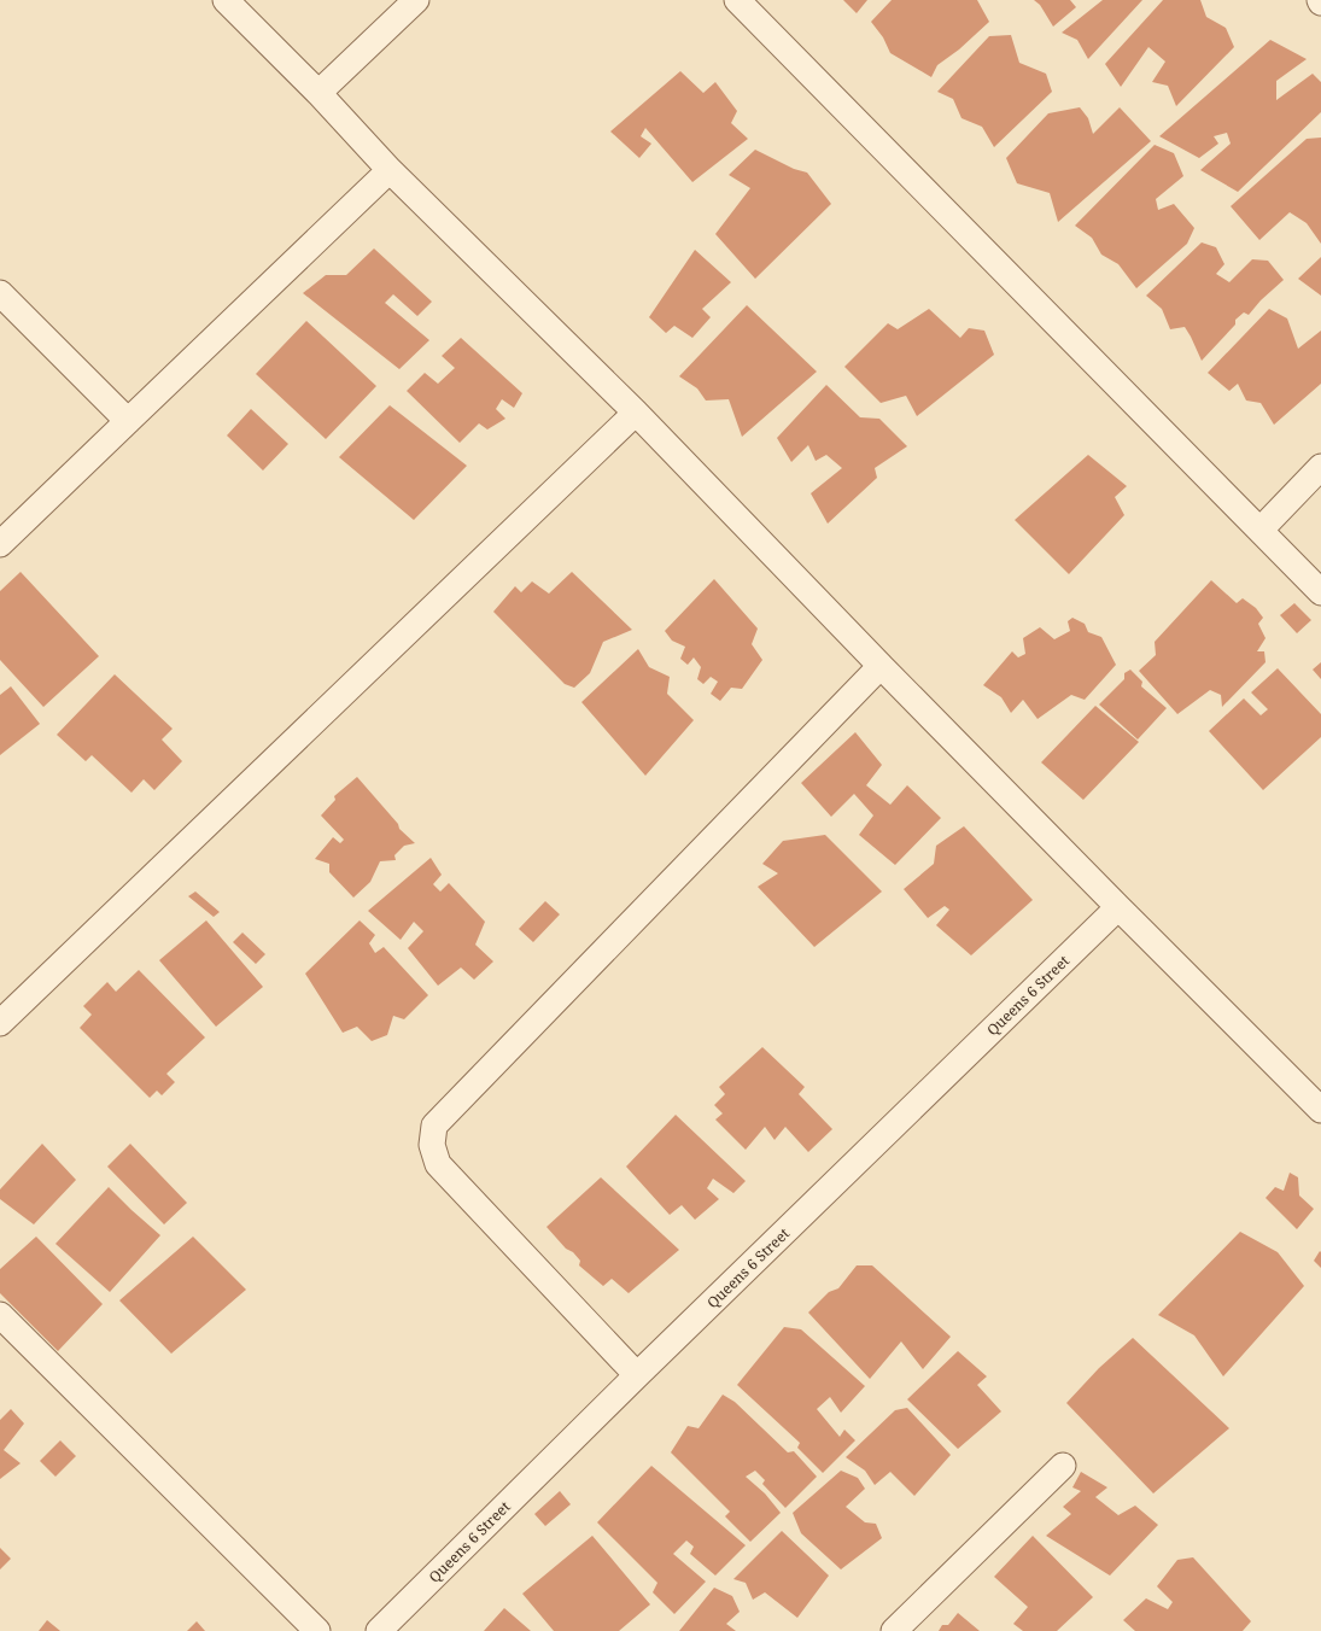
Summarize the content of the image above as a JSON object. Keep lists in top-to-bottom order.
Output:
{
  "streets": {
    "street": ["Queens 6 Street"]
  }
}
